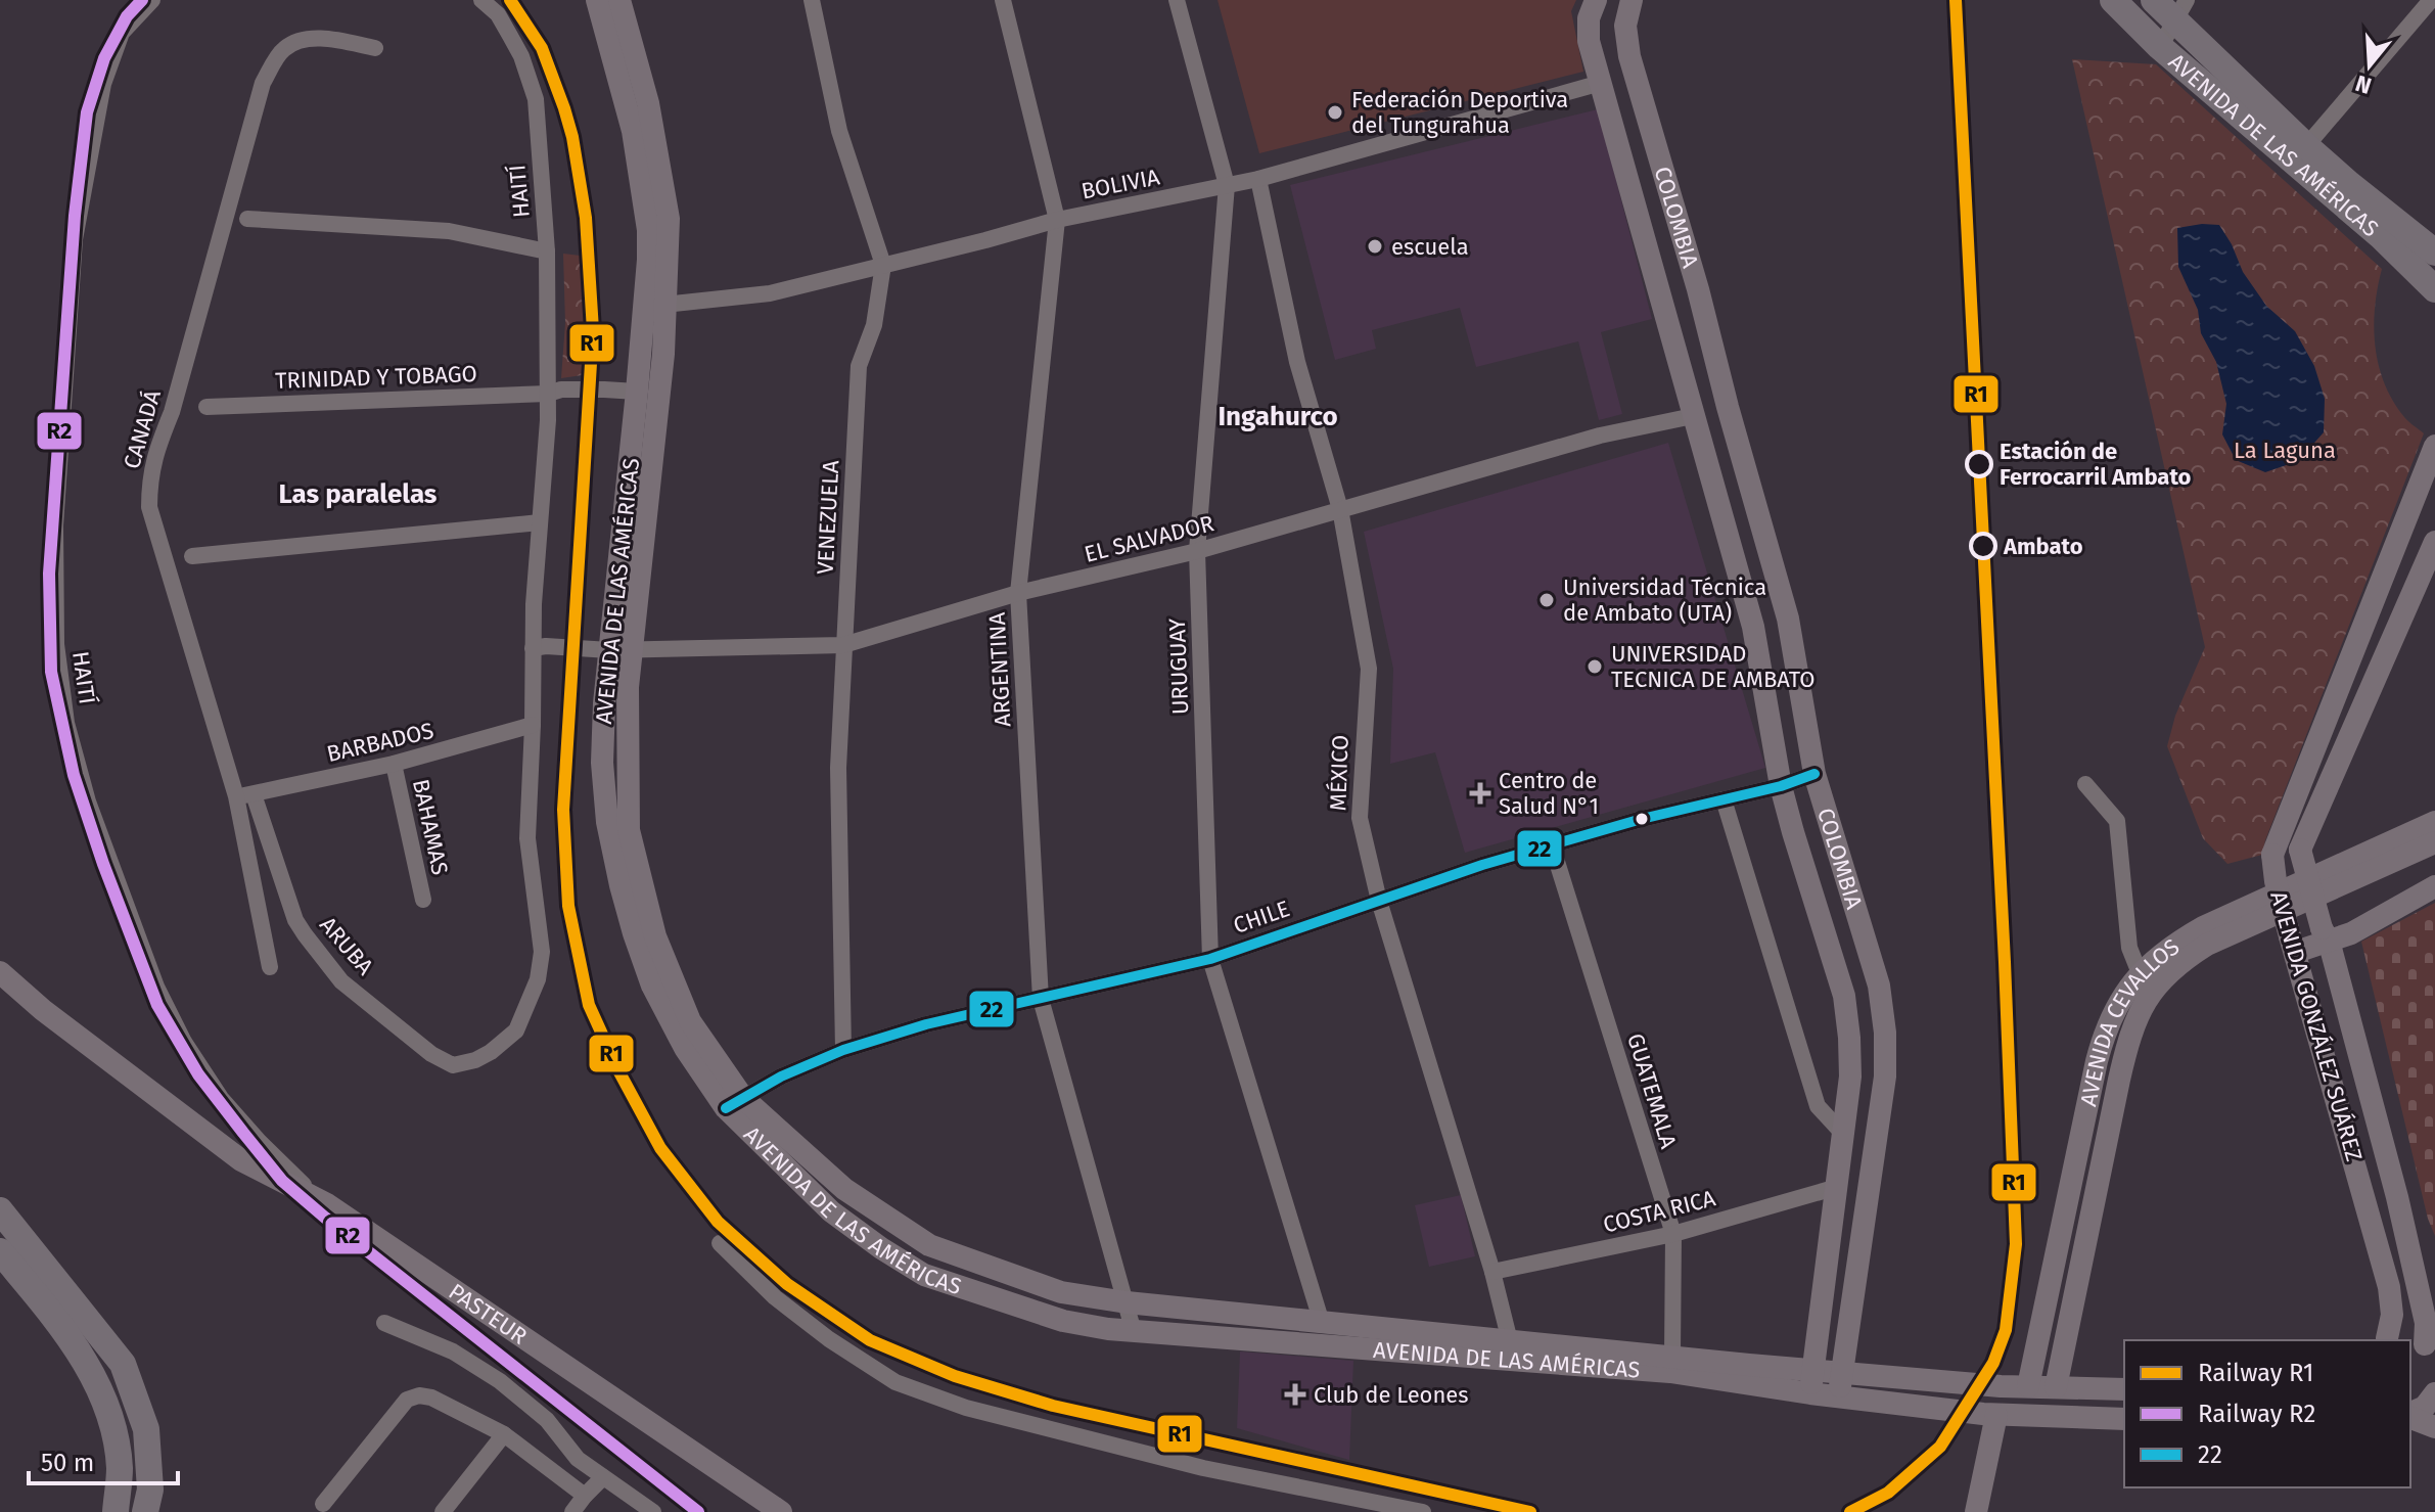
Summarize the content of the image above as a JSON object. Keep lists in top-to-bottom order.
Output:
{
  "streets": {
    "main road": [
      "AVENIDA DE LAS AMÉRICAS",
      "COLOMBIA",
      "AVENIDA GONZÁLEZ SUÁREZ",
      "AVENIDA CEVALLOS",
      "PASTEUR"
    ],
    "street": [
      "BOLIVIA",
      "HAITÍ",
      "TRINIDAD Y TOBAGO",
      "CANADÁ",
      "VENEZUELA",
      "EL SALVADOR",
      "URUGUAY",
      "ARGENTINA",
      "BARBADOS",
      "MÉXICO",
      "BAHAMAS",
      "CHILE",
      "ARUBA",
      "GUATEMALA",
      "COSTA RICA"
    ]
  },
  "crossings": [
    ["AVENIDA DE LAS AMÉRICAS", "BOLIVIA"],
    ["AVENIDA DE LAS AMÉRICAS", "COLOMBIA"],
    ["AVENIDA DE LAS AMÉRICAS", "TRINIDAD Y TOBAGO"],
    ["AVENIDA DE LAS AMÉRICAS", "EL SALVADOR"],
    ["AVENIDA DE LAS AMÉRICAS", "URUGUAY"],
    ["AVENIDA DE LAS AMÉRICAS", "ARGENTINA"],
    ["AVENIDA DE LAS AMÉRICAS", "MÉXICO"],
    ["AVENIDA DE LAS AMÉRICAS", "CHILE"],
    ["AVENIDA DE LAS AMÉRICAS", "AVENIDA CEVALLOS"],
    ["AVENIDA DE LAS AMÉRICAS", "GUATEMALA"],
    ["BOLIVIA", "COLOMBIA"],
    ["BOLIVIA", "VENEZUELA"],
    ["BOLIVIA", "URUGUAY"],
    ["BOLIVIA", "ARGENTINA"],
    ["BOLIVIA", "MÉXICO"],
    ["HAITÍ", "TRINIDAD Y TOBAGO"],
    ["HAITÍ", "PASTEUR"],
    ["COLOMBIA", "EL SALVADOR"],
    ["COLOMBIA", "CHILE"],
    ["COLOMBIA", "COSTA RICA"],
    ["CANADÁ", "BARBADOS"],
    ["CANADÁ", "ARUBA"],
    ["VENEZUELA", "EL SALVADOR"],
    ["VENEZUELA", "CHILE"],
    ["EL SALVADOR", "URUGUAY"],
    ["EL SALVADOR", "ARGENTINA"],
    ["EL SALVADOR", "MÉXICO"],
    ["URUGUAY", "CHILE"],
    ["ARGENTINA", "CHILE"],
    ["BARBADOS", "BAHAMAS"],
    ["BARBADOS", "ARUBA"],
    ["MÉXICO", "CHILE"],
    ["MÉXICO", "COSTA RICA"],
    ["CHILE", "GUATEMALA"],
    ["GUATEMALA", "COSTA RICA"]
  ],
  "districts": ["Ingahurco", "Las paralelas"],
  "parks": ["La Laguna"],
  "places": {
    "other": [
      "Federación Deportiva del Tungurahua",
      "escuela",
      "Estación de Ferrocarril Ambato",
      "Ambato",
      "Universidad Técnica de Ambato (UTA)",
      "UNIVERSIDAD TECNICA DE AMBATO"
    ],
    "health": ["Centro de Salud N°1", "Club de Leones"]
  },
  "lines": ["rail line R1", "rail line R2", "transit line 22"],
  "legend": ["Railway R1", "Railway R2", "22"],
  "scale_bar": "50 m",
  "north": "bottom"
}
